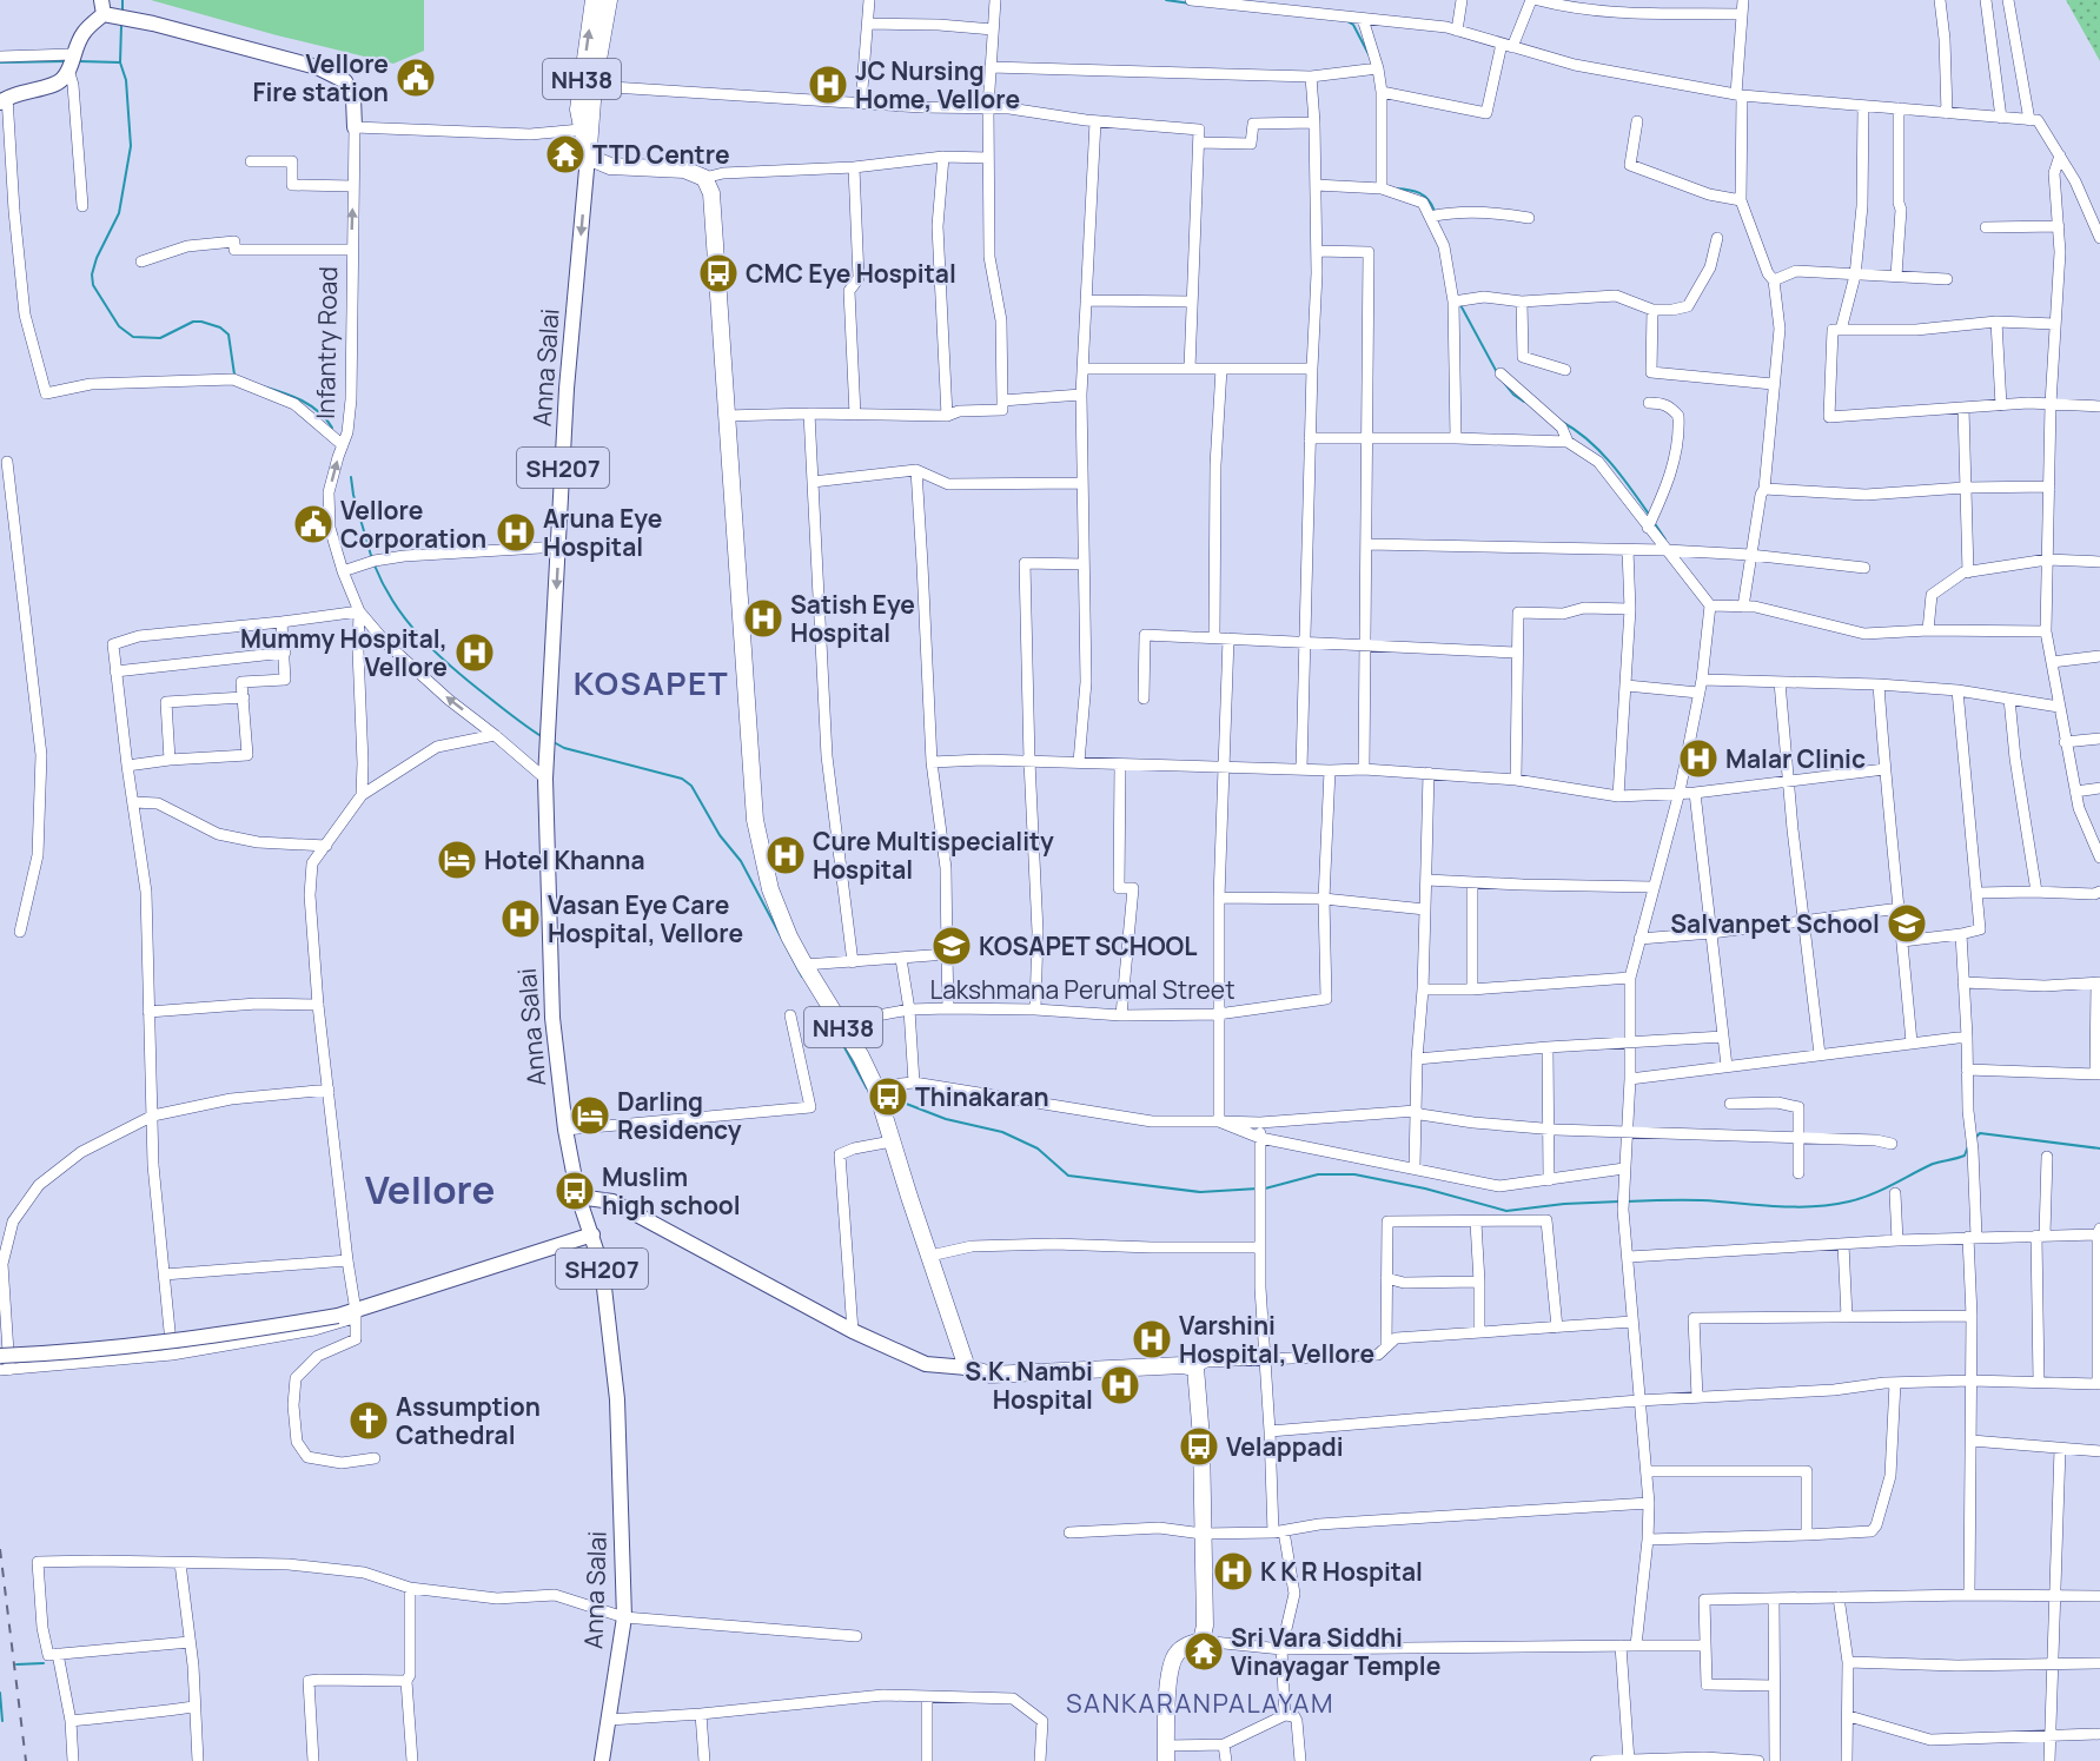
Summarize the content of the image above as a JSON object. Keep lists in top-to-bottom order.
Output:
{
  "streets": {
    "highway": ["NH38", "Anna Salai"],
    "main road": ["Infantry Road", "SH207"],
    "street": ["Lakshmana Perumal Street"]
  },
  "crossings": [
    ["NH38", "Lakshmana Perumal Street"],
    ["Infantry Road", "Anna Salai"]
  ],
  "districts": ["KOSAPET", "Vellore", "SANKARANPALAYAM"],
  "places": {
    "public building": ["Vellore Fire station", "Vellore Corporation"],
    "hospital": [
      "JC Nursing Home, Vellore",
      "Aruna Eye Hospital",
      "Satish Eye Hospital",
      "Mummy Hospital, Vellore",
      "Malar Clinic",
      "Cure Multispeciality Hospital",
      "Vasan Eye Care Hospital, Vellore",
      "Varshini Hospital, Vellore",
      "S.K. Nambi Hospital",
      "K K R Hospital"
    ],
    "temple": ["TTD Centre", "Sri Vara Siddhi Vinayagar Temple"],
    "bus stop": [
      "CMC Eye Hospital",
      "Thinakaran",
      "Muslim high school",
      "Velappadi"
    ],
    "hotel": ["Hotel Khanna", "Darling Residency"],
    "school or university": ["Salvanpet School", "KOSAPET SCHOOL"],
    "church": ["Assumption Cathedral"]
  }
}
